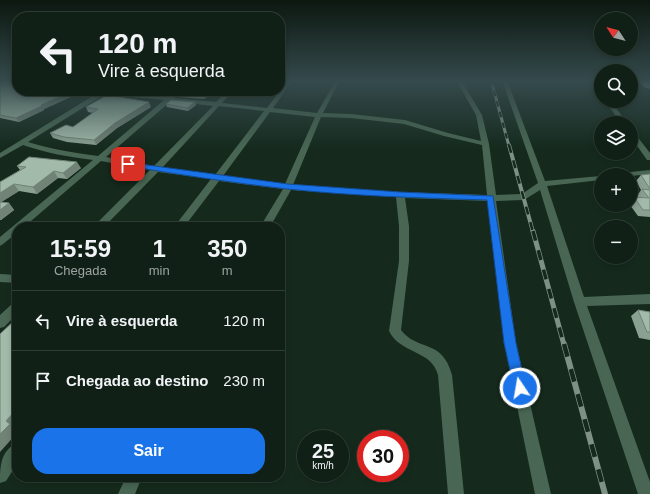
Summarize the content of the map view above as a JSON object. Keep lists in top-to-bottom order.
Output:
{
  "north": "top left",
  "page": {
    "map_buttons": ["+", "−"],
    "turn": ["120 m", "Vire à esquerda"],
    "eta": [
      "15:59",
      "Chegada",
      "1",
      "min",
      "350",
      "m"
    ],
    "list": [
      {
        "name": "Vire à esquerda",
        "value": "120 m"
      },
      {
        "name": "Chegada ao destino",
        "value": "230 m"
      }
    ],
    "buttons": "Sair",
    "speed": "25 km/h",
    "limit": "30"
  }
}
